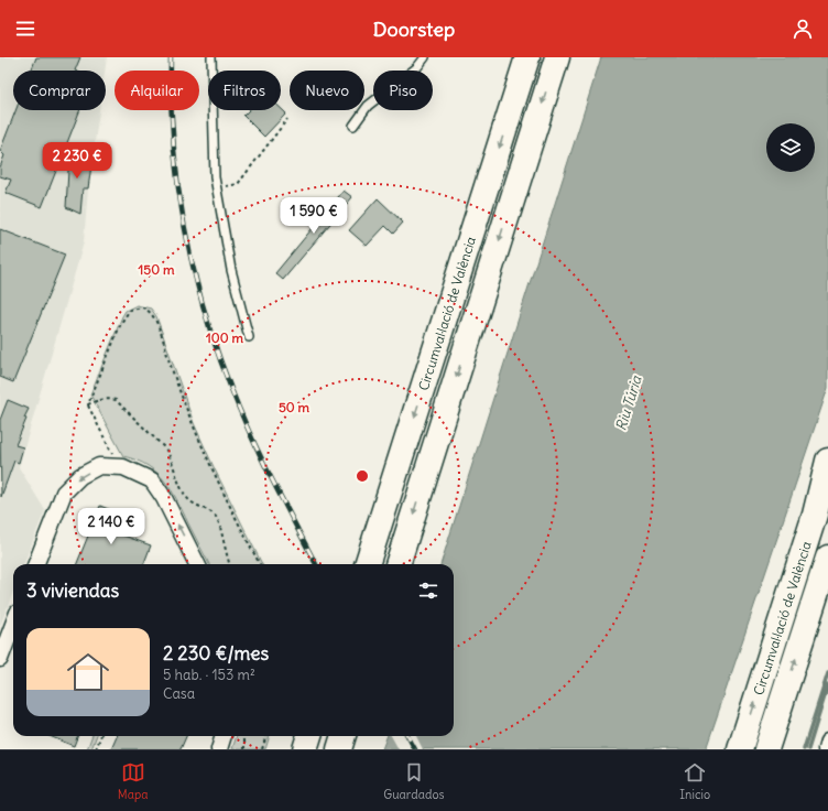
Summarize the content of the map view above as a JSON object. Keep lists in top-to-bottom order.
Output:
{
  "streets": {
    "highway": ["Circumval·lació de València"]
  },
  "water": ["Riu Túria"],
  "page": {
    "header": "Doorstep",
    "chip": [
      "Comprar",
      "Alquilar",
      "Filtros",
      "Nuevo",
      "Piso"
    ],
    "price": ["2 230 €", "1 590 €", "2 140 €"],
    "heading": "3 viviendas",
    "list": [
      {
        "name": "2 230 €/mes",
        "note": "5 hab. · 153 m² · Casa"
      }
    ],
    "tabs": ["Mapa", "Guardados", "Inicio"]
  },
  "rings": ["150 m", "100 m", "50 m"]
}
